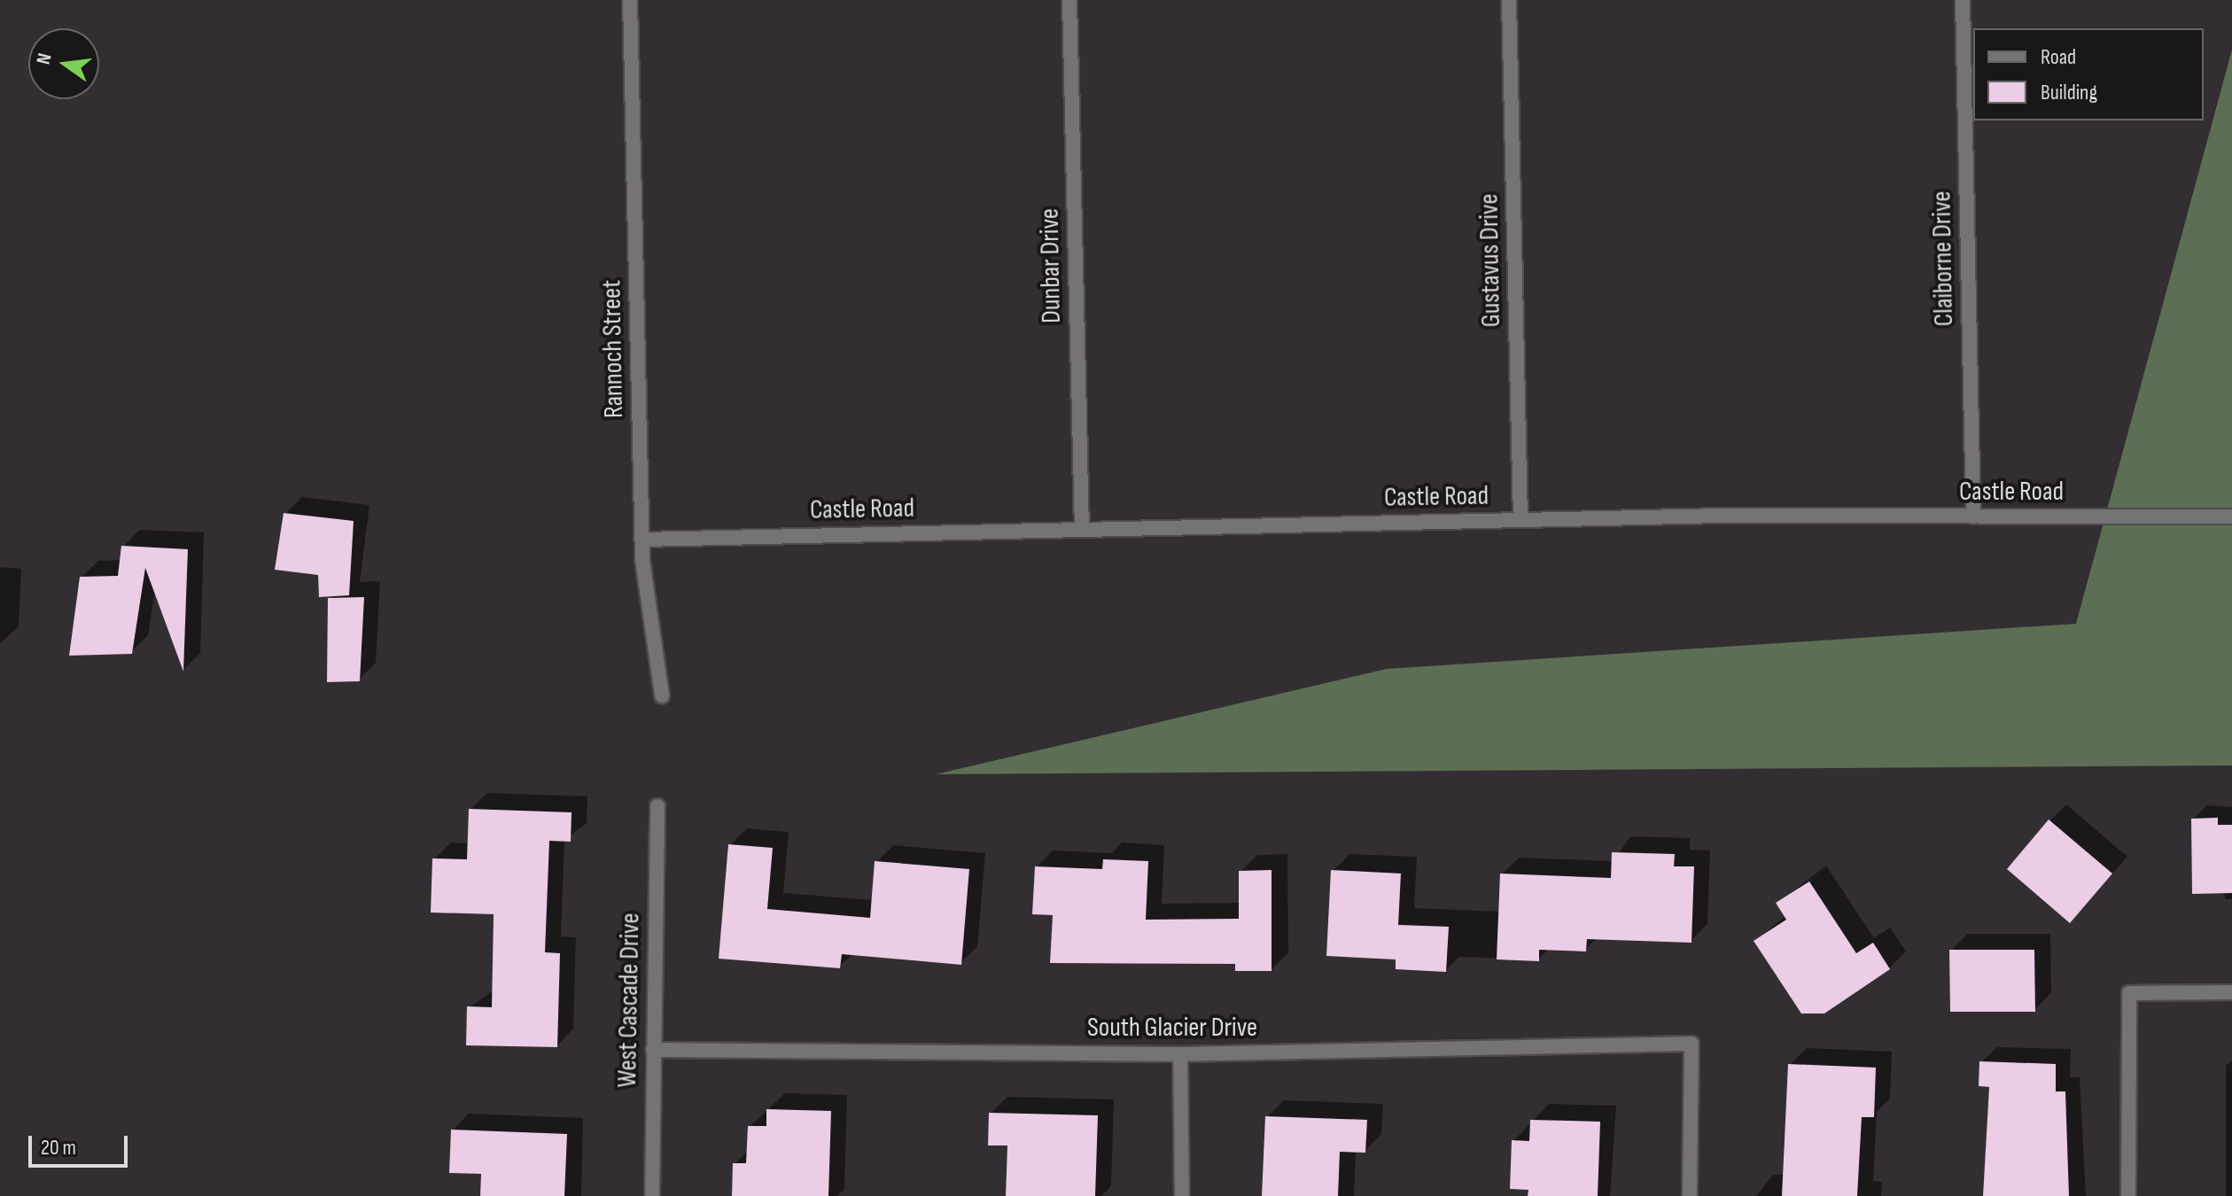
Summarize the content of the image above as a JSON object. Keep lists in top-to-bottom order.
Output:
{
  "streets": {
    "street": [
      "Claiborne Drive",
      "Gustavus Drive",
      "Dunbar Drive",
      "Rannoch Street",
      "Castle Road",
      "West Cascade Drive",
      "South Glacier Drive"
    ]
  },
  "crossings": [
    ["Claiborne Drive", "Castle Road"],
    ["Gustavus Drive", "Castle Road"],
    ["Dunbar Drive", "Castle Road"],
    ["Rannoch Street", "Castle Road"],
    ["West Cascade Drive", "South Glacier Drive"]
  ],
  "legend": ["Road", "Building"],
  "scale_bar": "20 m",
  "north": "left"
}
